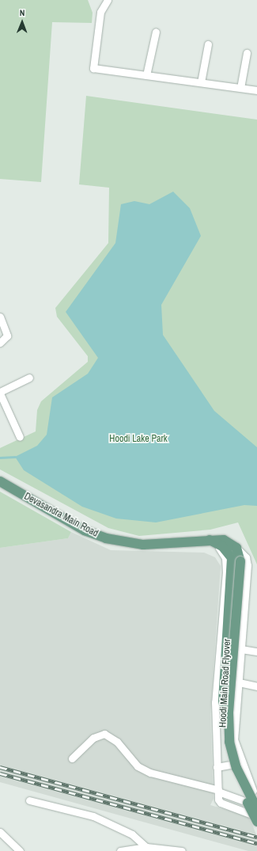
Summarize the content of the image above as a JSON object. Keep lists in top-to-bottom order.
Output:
{
  "streets": {
    "main road": ["Devasandra Main Road", "Hoodi Main Road Flyover"]
  },
  "crossings": [
    ["Devasandra Main Road", "Hoodi Main Road Flyover"]
  ],
  "parks": ["Hoodi Lake Park"],
  "north": "top"
}
